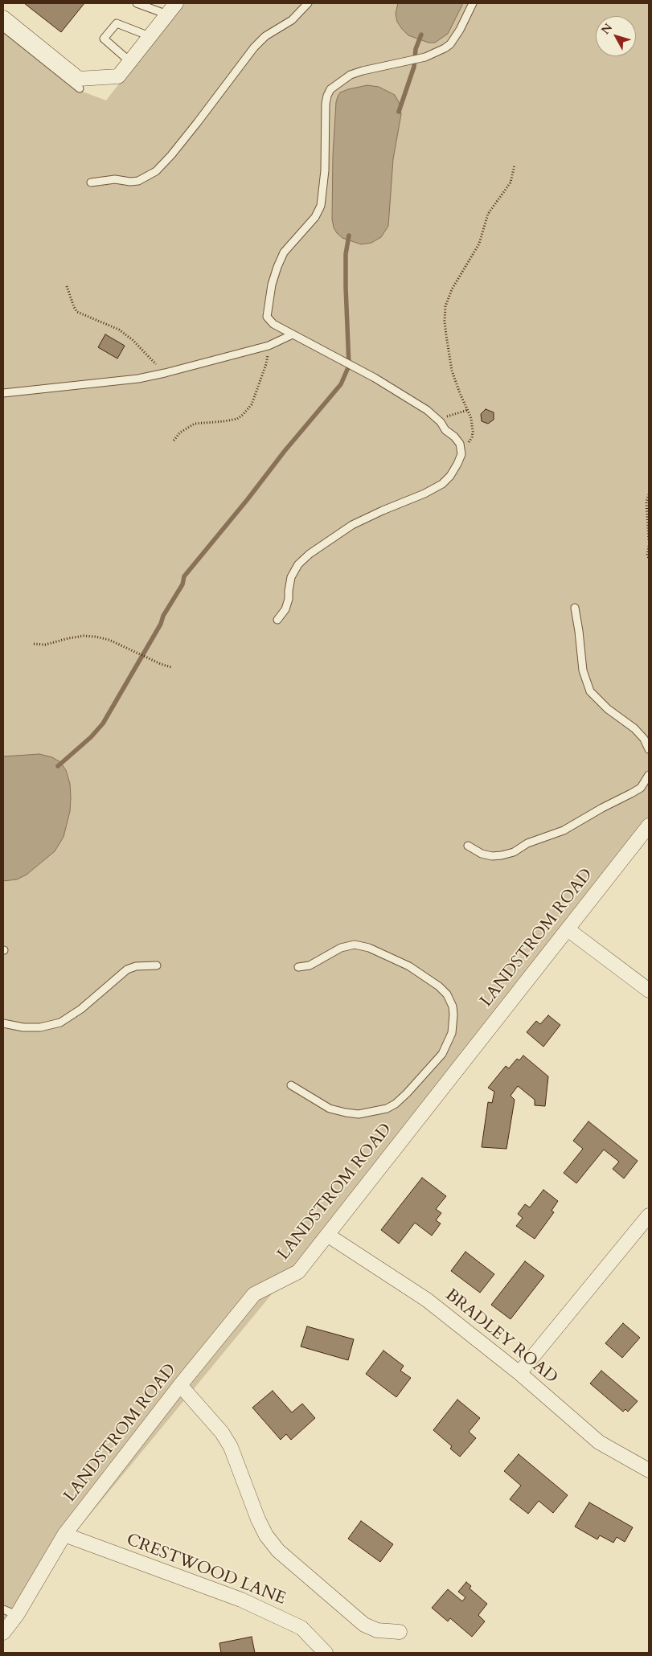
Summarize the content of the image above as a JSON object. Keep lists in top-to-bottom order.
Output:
{
  "streets": {
    "street": ["LANDSTROM ROAD", "BRADLEY ROAD", "CRESTWOOD LANE"]
  },
  "crossings": [
    ["LANDSTROM ROAD", "BRADLEY ROAD"],
    ["LANDSTROM ROAD", "CRESTWOOD LANE"]
  ],
  "north": "top left"
}
